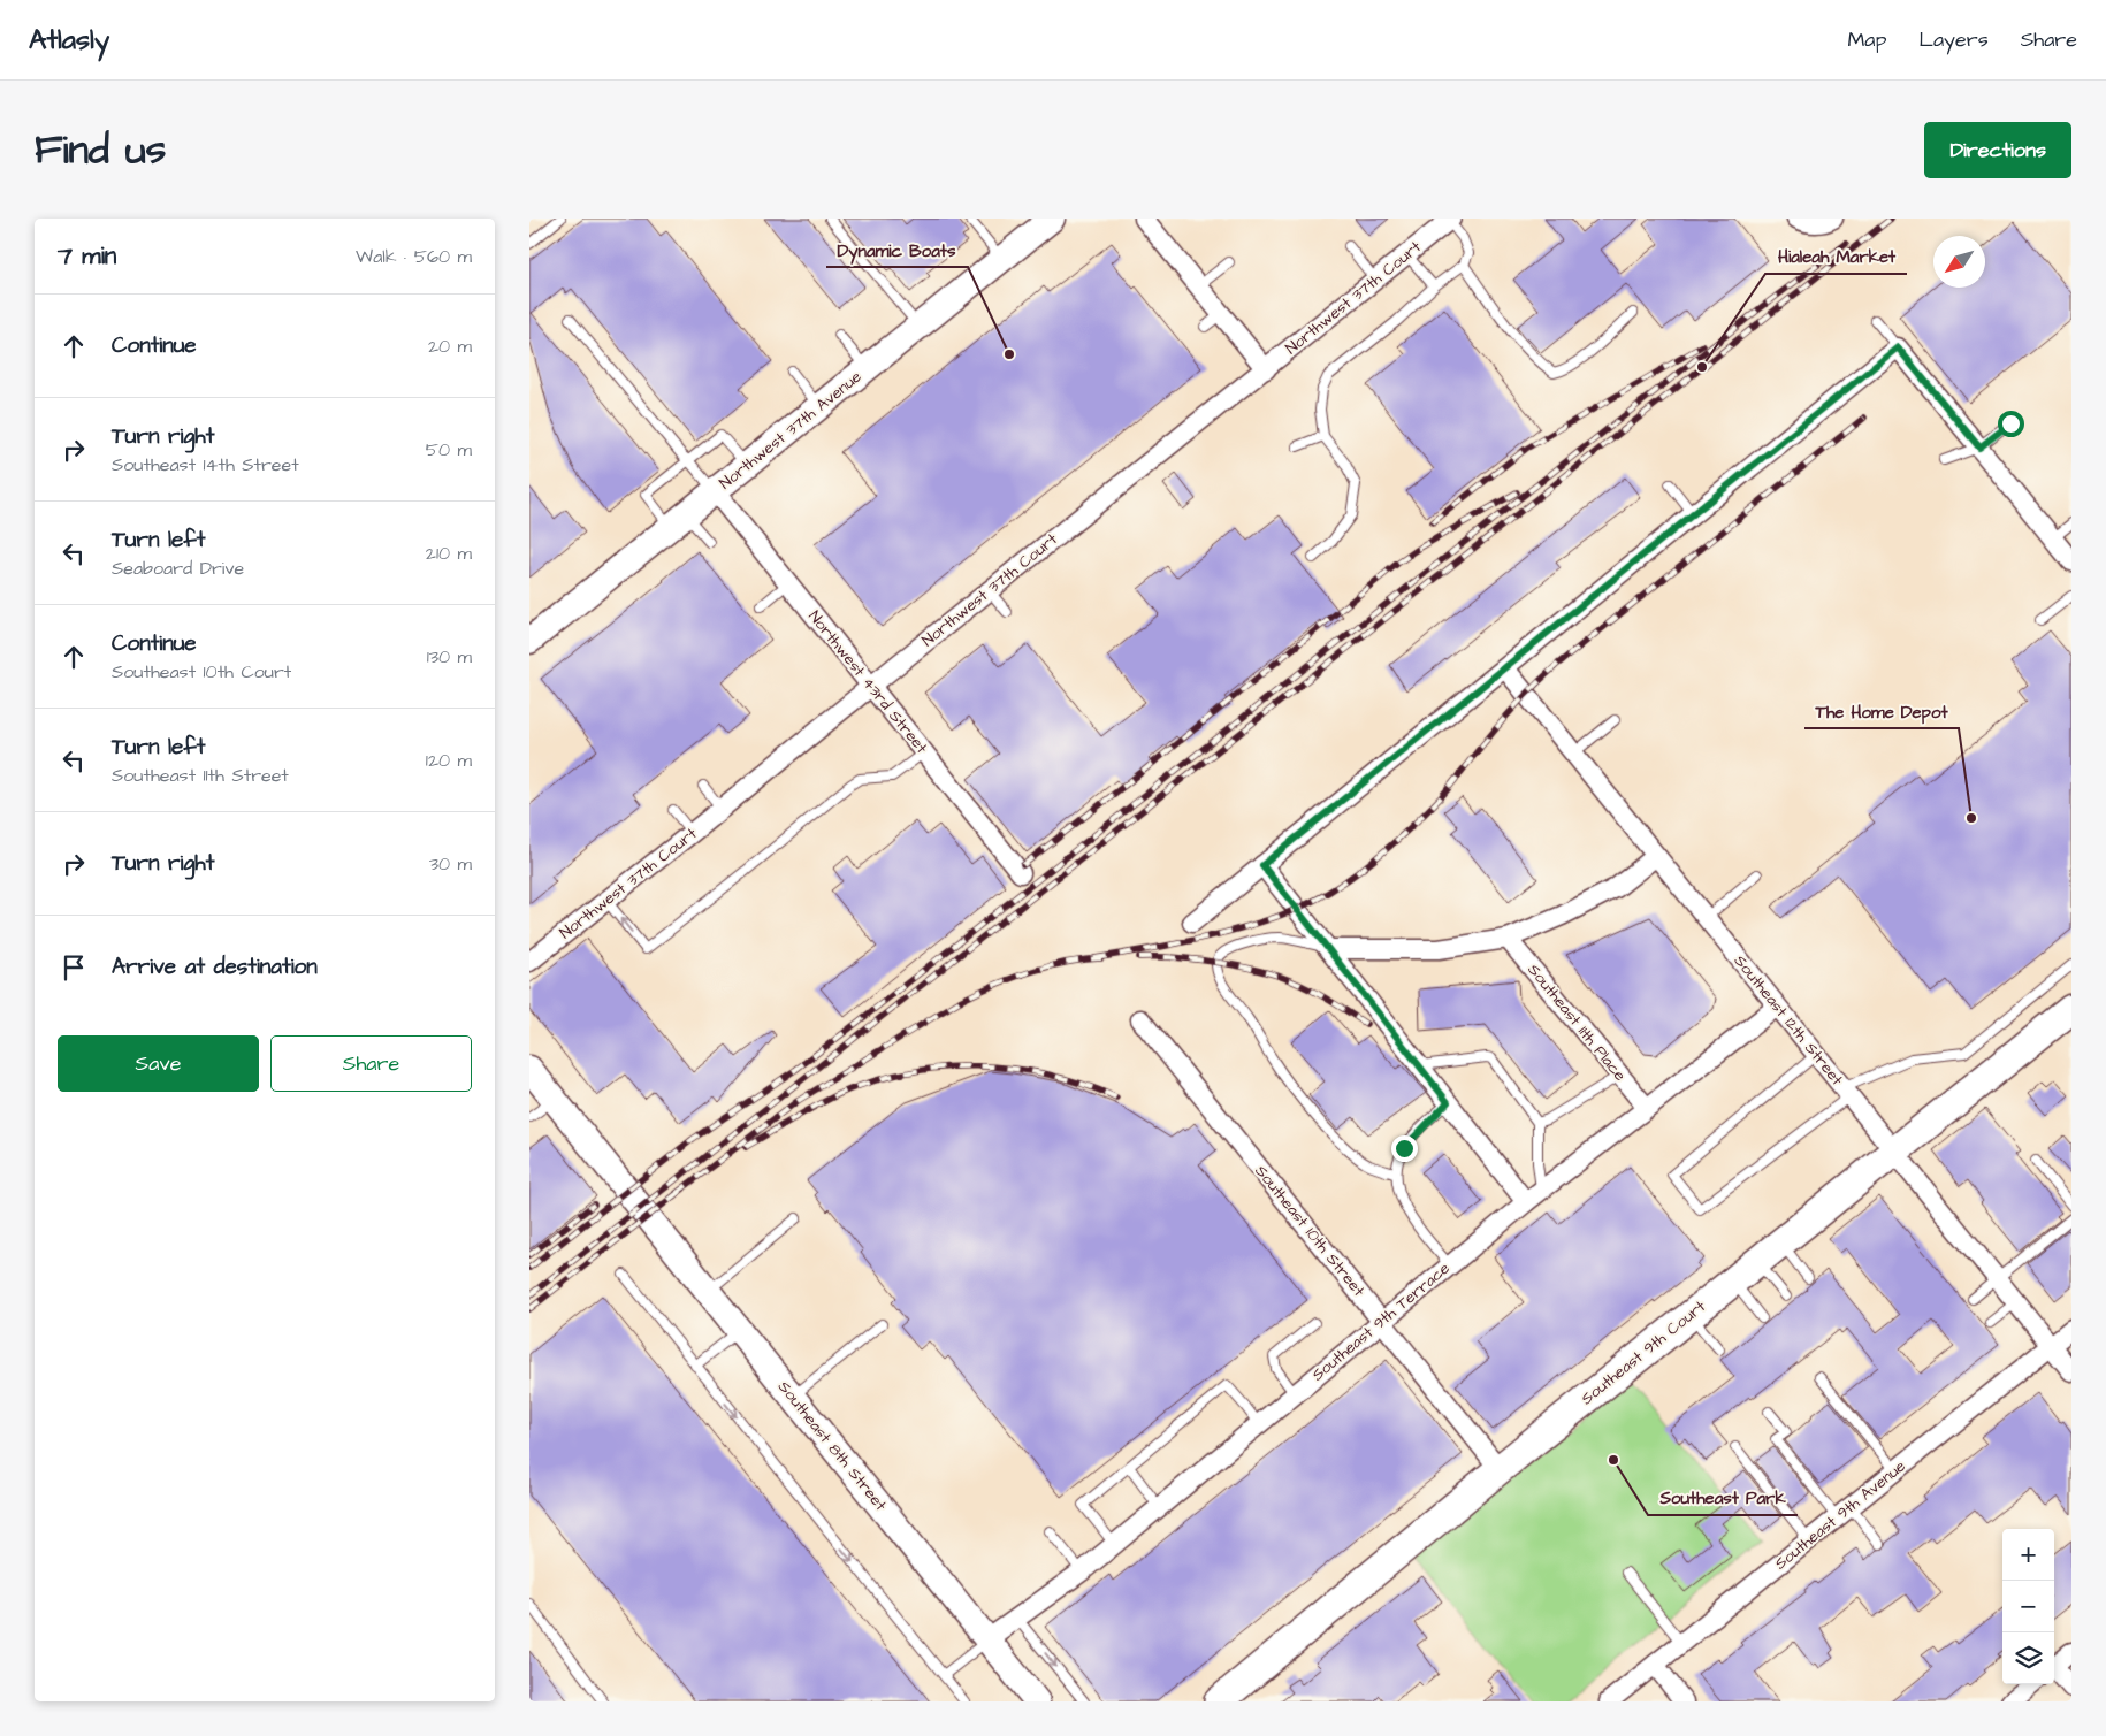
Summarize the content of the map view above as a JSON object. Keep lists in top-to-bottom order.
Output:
{
  "streets": {
    "main road": ["Southeast 9th Court"],
    "street": [
      "Northwest 37th Court",
      "Northwest 37th Avenue",
      "Northwest 43rd Street",
      "Southeast 12th Street",
      "Southeast 11th Place",
      "Southeast 10th Street",
      "Southeast 9th Terrace",
      "Southeast 8th Street",
      "Southeast 9th Avenue"
    ]
  },
  "crossings": [
    ["Northwest 37th Court", "Northwest 43rd Street"],
    ["Northwest 37th Avenue", "Northwest 43rd Street"],
    ["Southeast 12th Street", "Southeast 9th Terrace"],
    ["Southeast 12th Street", "Southeast 9th Court"],
    ["Southeast 12th Street", "Southeast 9th Avenue"],
    ["Southeast 11th Place", "Southeast 9th Terrace"],
    ["Southeast 10th Street", "Southeast 9th Terrace"],
    ["Southeast 10th Street", "Southeast 9th Court"],
    ["Southeast 9th Terrace", "Southeast 8th Street"]
  ],
  "places": [
    "Dynamic Boats",
    "Hialeah Market",
    "The Home Depot",
    "Southeast Park"
  ],
  "north": "bottom left",
  "page": {
    "header": "Atlasly",
    "nav": ["Map", "Layers", "Share"],
    "title": "Find us",
    "buttons": [
      "Directions",
      ["Save", "Share"]
    ],
    "heading": ["7 min", "Walk · 560 m"],
    "list": [
      ["Continue", "20 m"],
      ["Turn right", "Southeast 14th Street", "50 m"],
      ["Turn left", "Seaboard Drive", "210 m"],
      ["Continue", "Southeast 10th Court", "130 m"],
      ["Turn left", "Southeast 11th Street", "120 m"],
      ["Turn right", "30 m"],
      "Arrive at destination"
    ],
    "map_buttons": ["+", "−"]
  }
}
